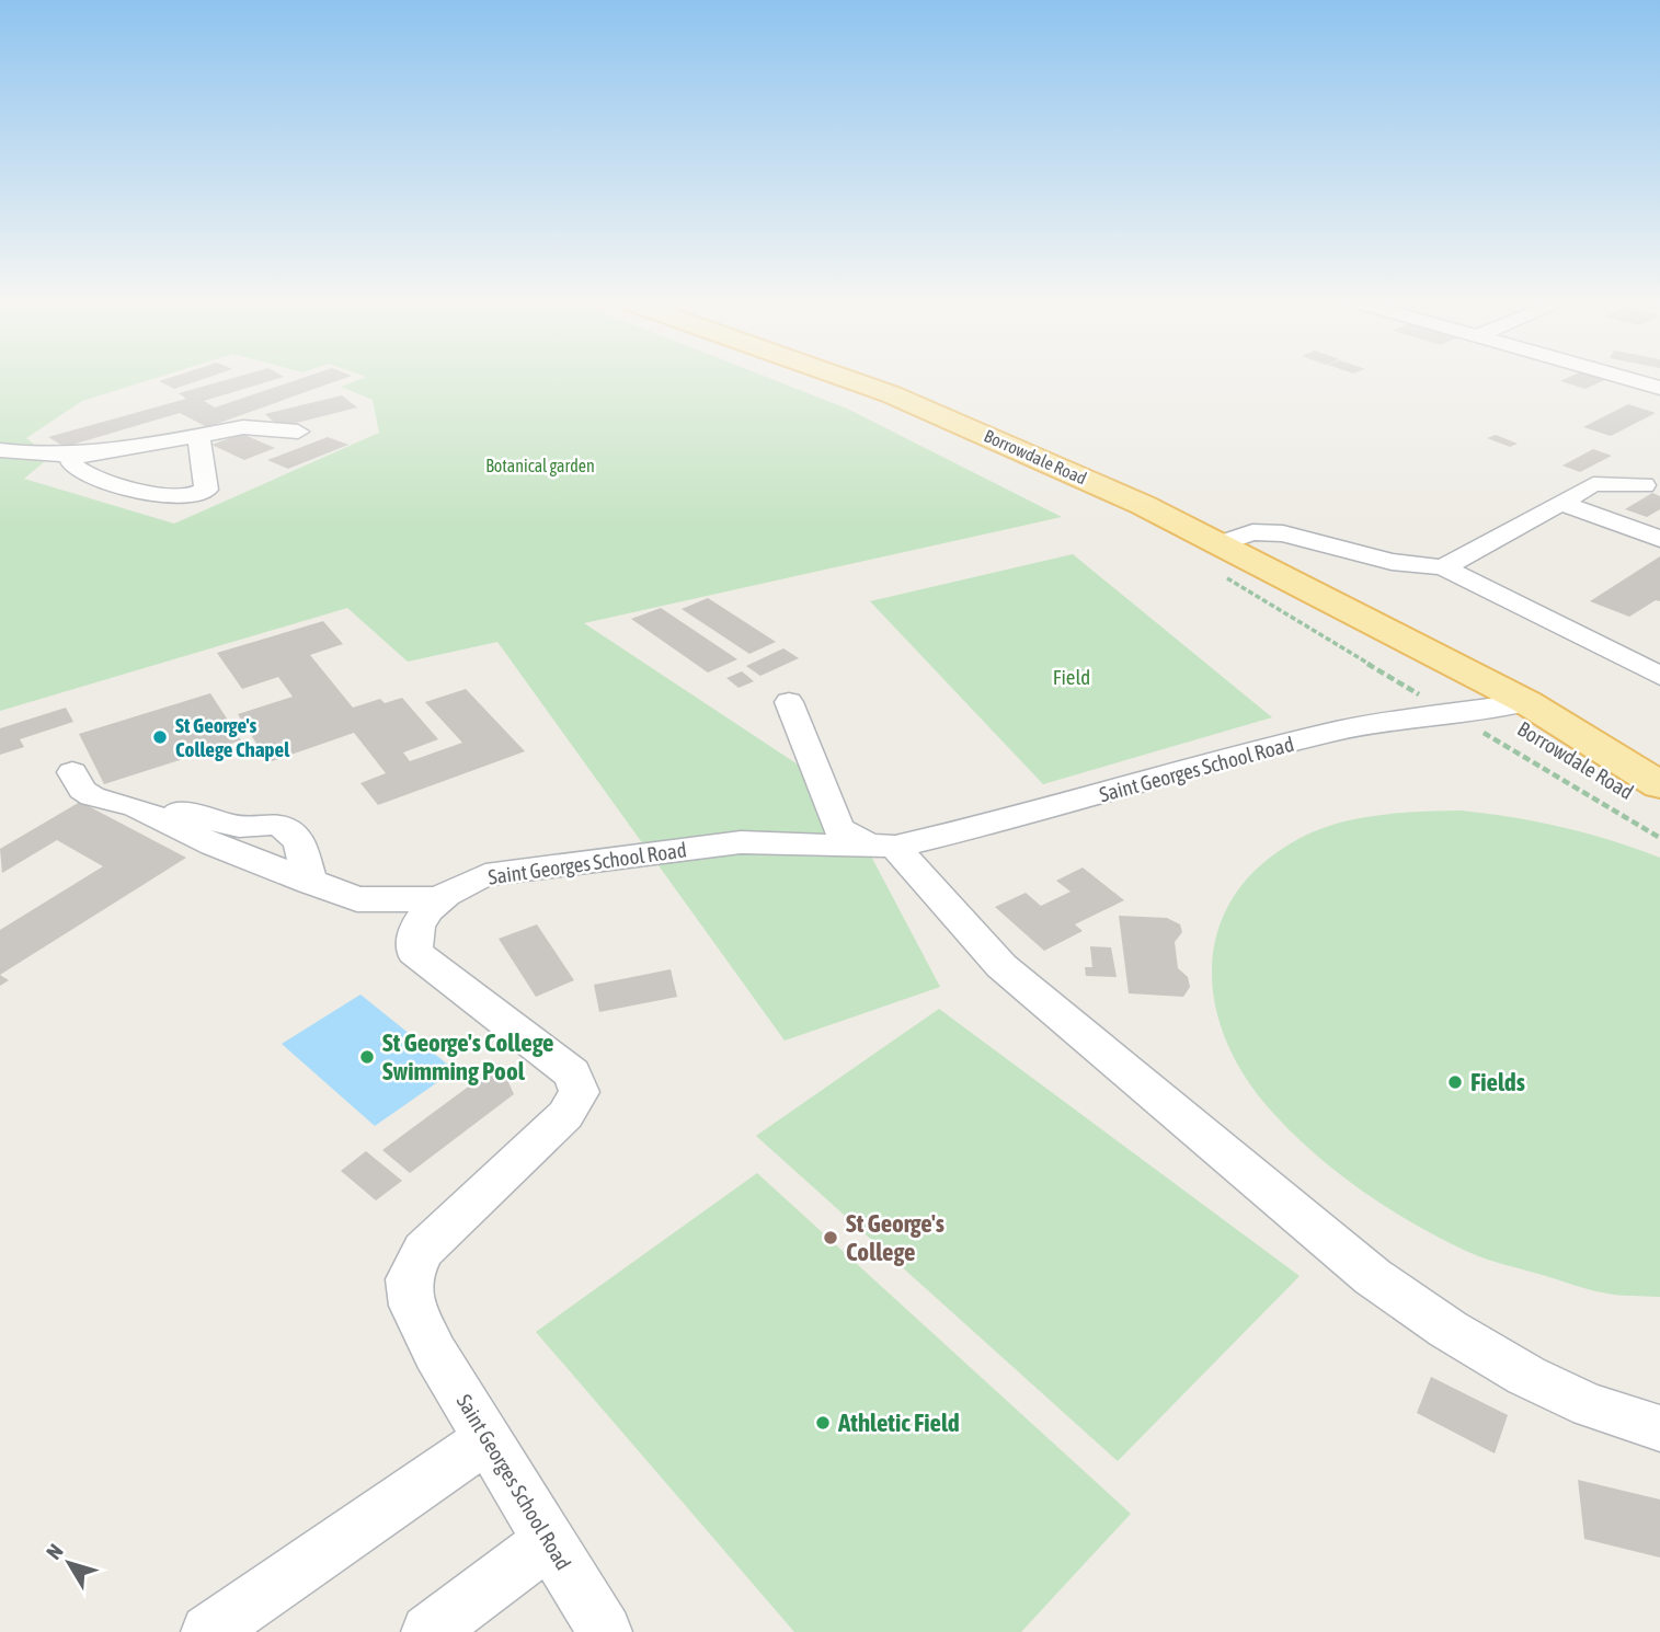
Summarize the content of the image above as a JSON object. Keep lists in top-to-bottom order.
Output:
{
  "streets": {
    "main road": ["Borrowdale Road"],
    "street": ["Saint Georges School Road"]
  },
  "crossings": [
    ["Borrowdale Road", "Saint Georges School Road"]
  ],
  "parks": ["Botanical garden", "Field"],
  "places": [
    "St George's College Chapel",
    "St George's College Swimming Pool",
    "Fields",
    "St George's College",
    "Athletic Field"
  ],
  "north": "top left"
}
